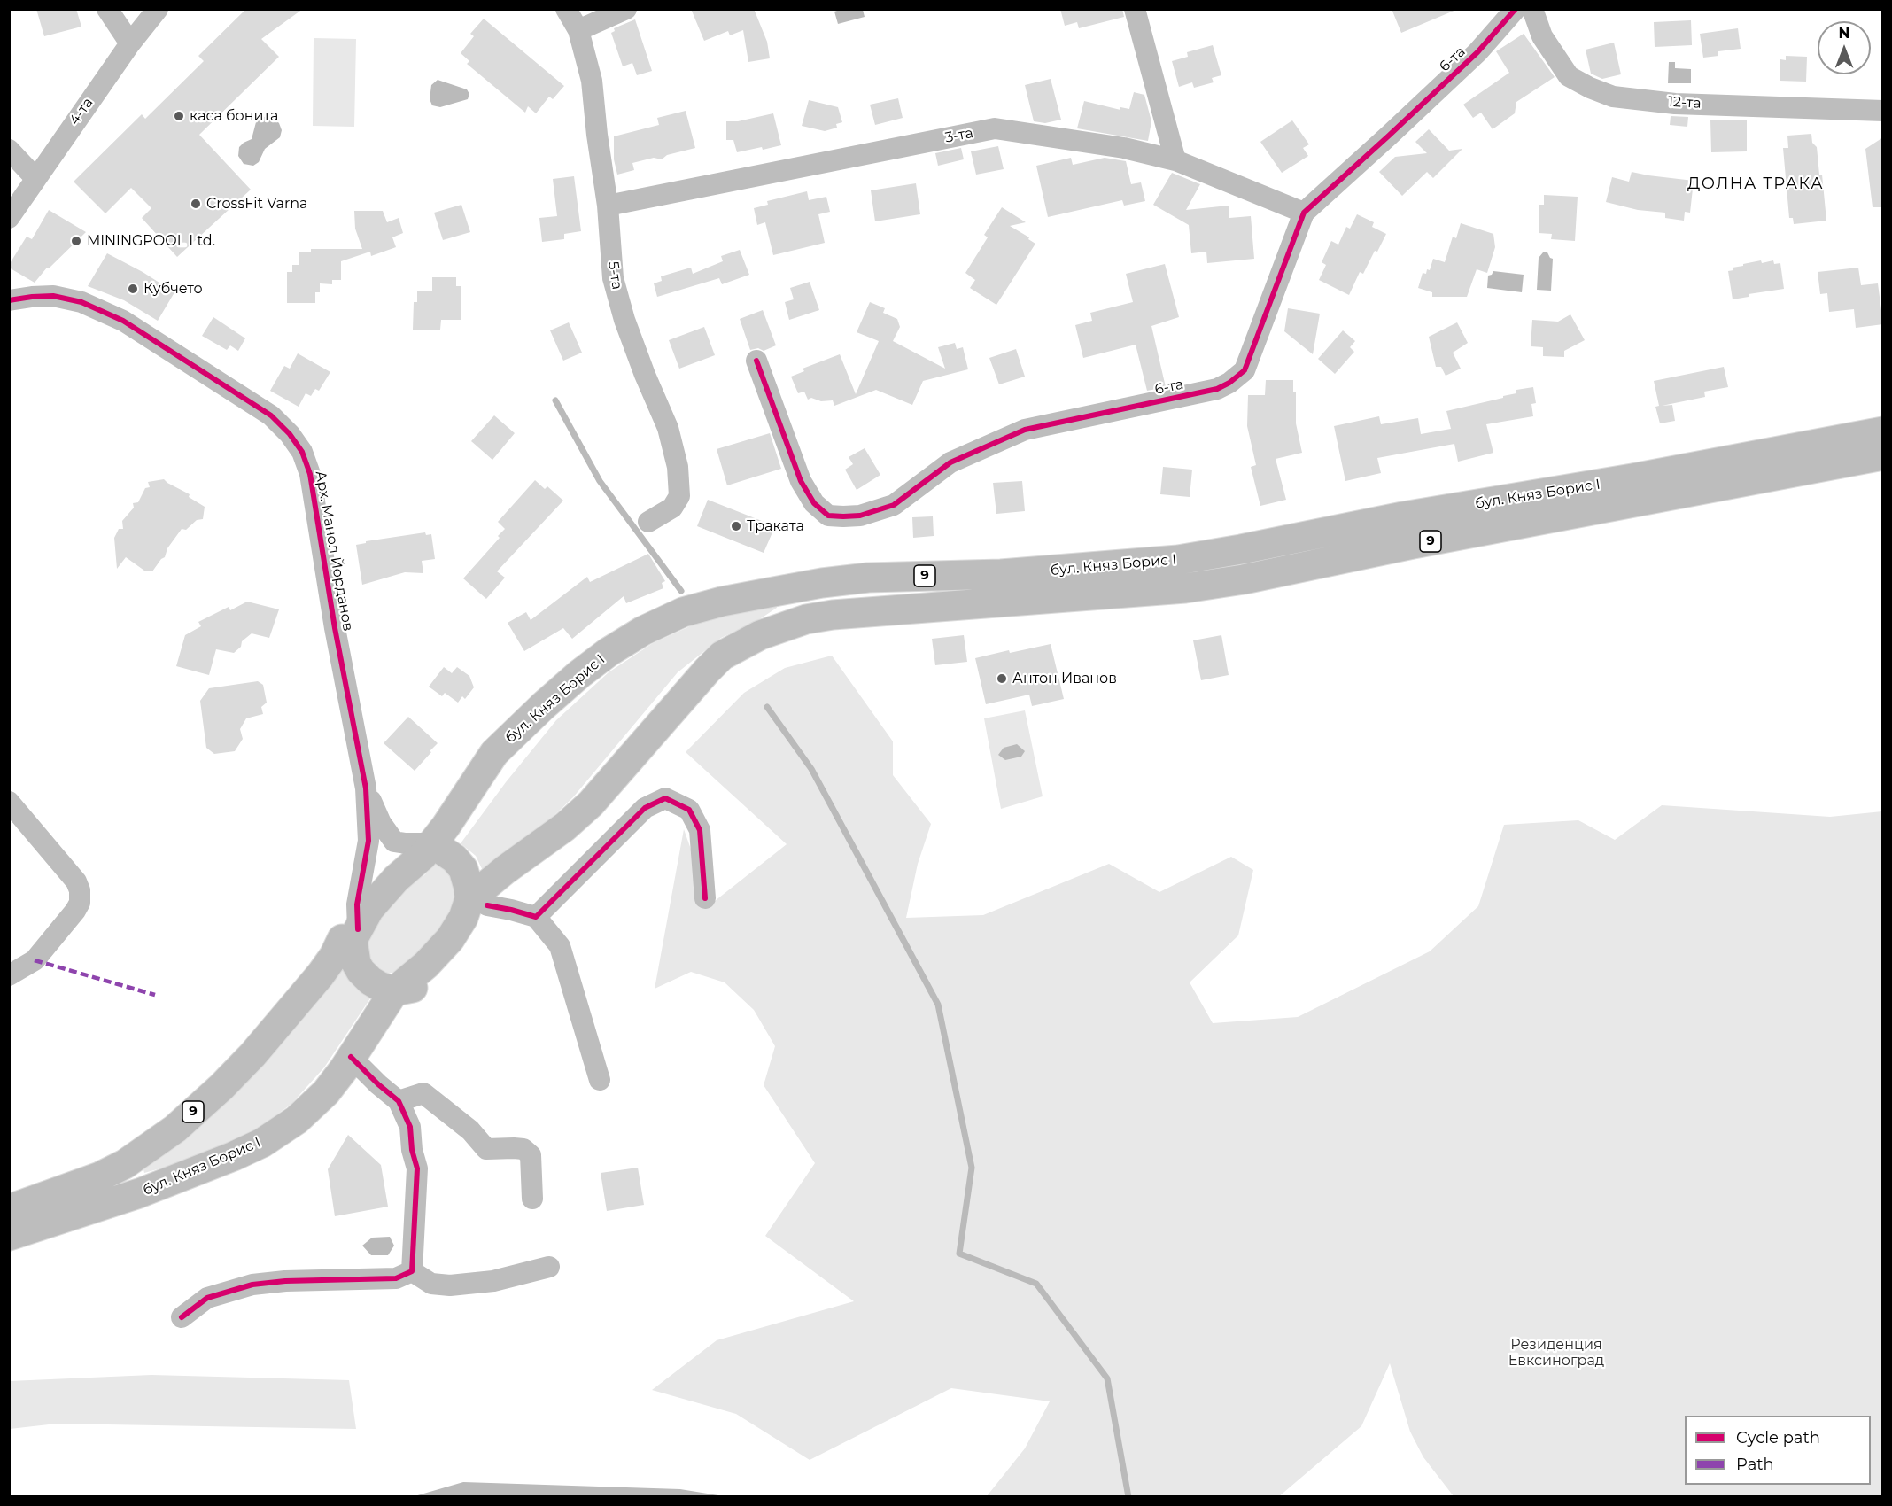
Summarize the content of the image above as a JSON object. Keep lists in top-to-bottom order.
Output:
{
  "streets": {
    "highway": ["бул. Княз Борис I", "9"],
    "street": [
      "6-та",
      "12-та",
      "4-та",
      "3-та",
      "5-та",
      "Арх. Манол Йорданов"
    ]
  },
  "crossings": [
    ["6-та", "3-та"],
    ["3-та", "5-та"],
    ["бул. Княз Борис I", "9"],
    ["бул. Княз Борис I", "Арх. Манол Йорданов"],
    ["9", "Арх. Манол Йорданов"]
  ],
  "districts": ["ДОЛНА ТРАКА"],
  "parks": ["Резиденция Евксиноград"],
  "places": [
    "каса бонита",
    "CrossFit Varna",
    "MININGPOOL Ltd.",
    "Кубчето",
    "Траката",
    "Антон Иванов"
  ],
  "legend": ["Cycle path", "Path"],
  "north": "top"
}
